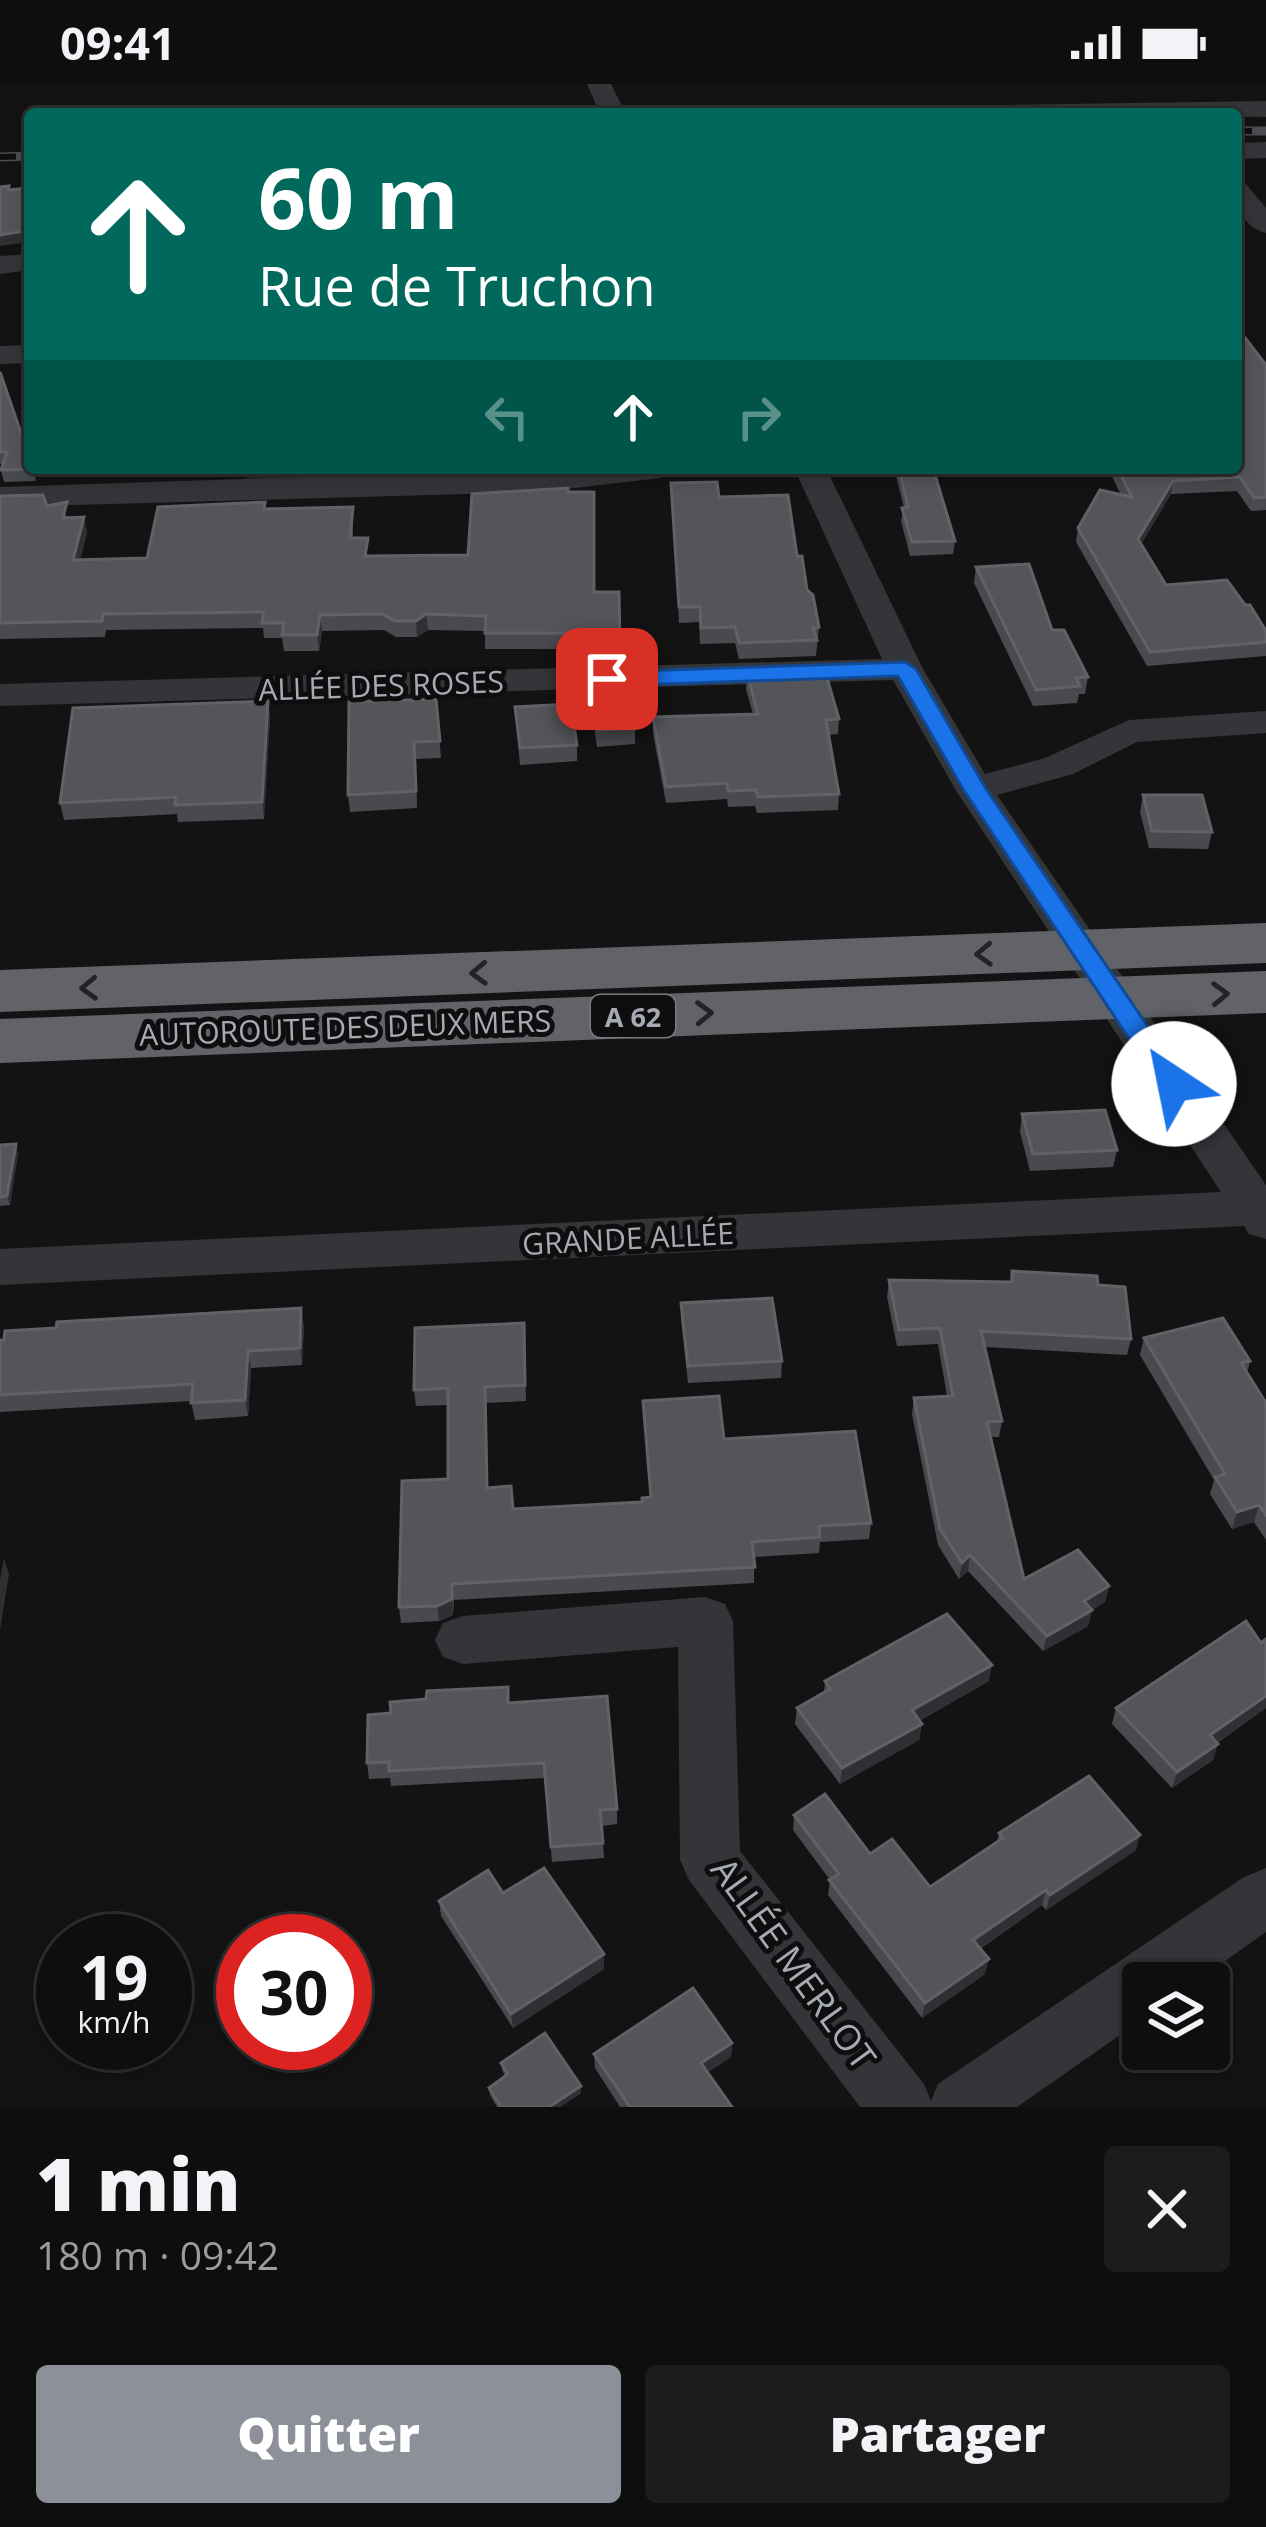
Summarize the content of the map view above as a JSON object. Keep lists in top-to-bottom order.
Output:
{
  "streets": {
    "highway": ["A 62", "AUTOROUTE DES DEUX MERS"],
    "street": ["ALLÉE DES ROSES", "GRANDE ALLÉE", "ALLÉE MERLOT"]
  },
  "page": {
    "status": "09:41",
    "turn": ["60 m", "Rue de Truchon"],
    "speed": "19 km/h",
    "limit": "30",
    "heading": ["1 min", "180 m · 09:42"],
    "buttons": ["Quitter", "Partager"]
  }
}
